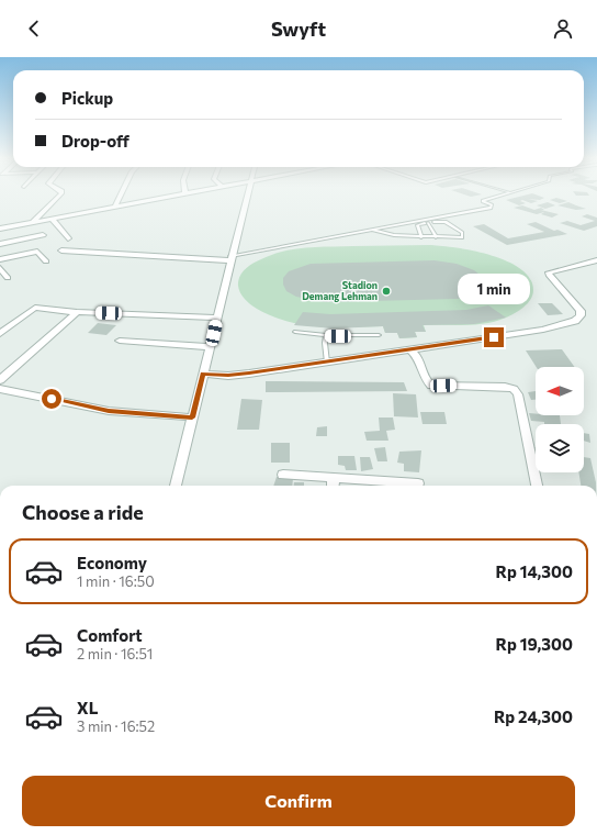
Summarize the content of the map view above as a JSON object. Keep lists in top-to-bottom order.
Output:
{
  "places": ["Stadion Demang Lehman"],
  "north": "left",
  "page": {
    "header": "Swyft",
    "banner": ["Pickup", "Drop-off"],
    "bubble": "1 min",
    "heading": "Choose a ride",
    "list": [
      {
        "name": "Economy",
        "note": "1 min · 16:50",
        "value": "Rp 14,300"
      },
      {
        "name": "Comfort",
        "note": "2 min · 16:51",
        "value": "Rp 19,300"
      },
      {
        "name": "XL",
        "note": "3 min · 16:52",
        "value": "Rp 24,300"
      }
    ],
    "buttons": "Confirm"
  }
}
